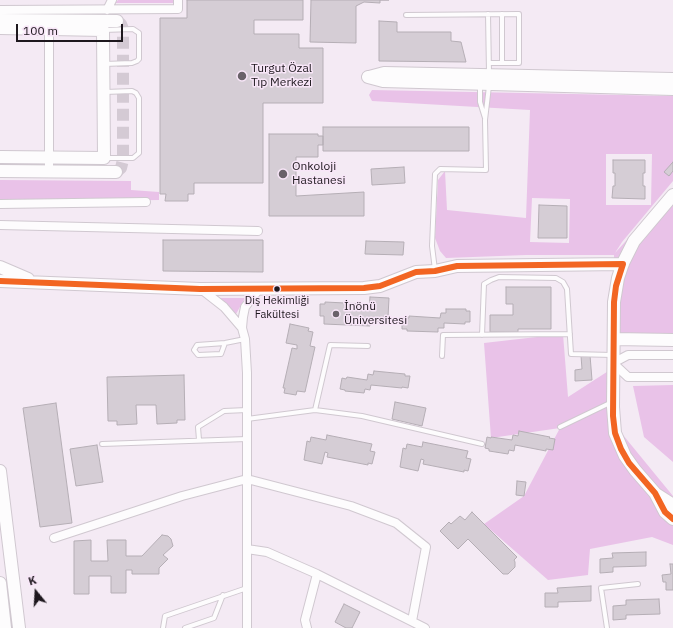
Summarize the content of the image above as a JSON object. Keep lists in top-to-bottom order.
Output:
{
  "places": [
    "Turgut Özal Tıp Merkezi",
    "Onkoloji Hastanesi",
    "Diş Hekimliği Fakültesi",
    "İnönü Üniversitesi"
  ],
  "scale_bar": "100 m",
  "north": "top"
}
